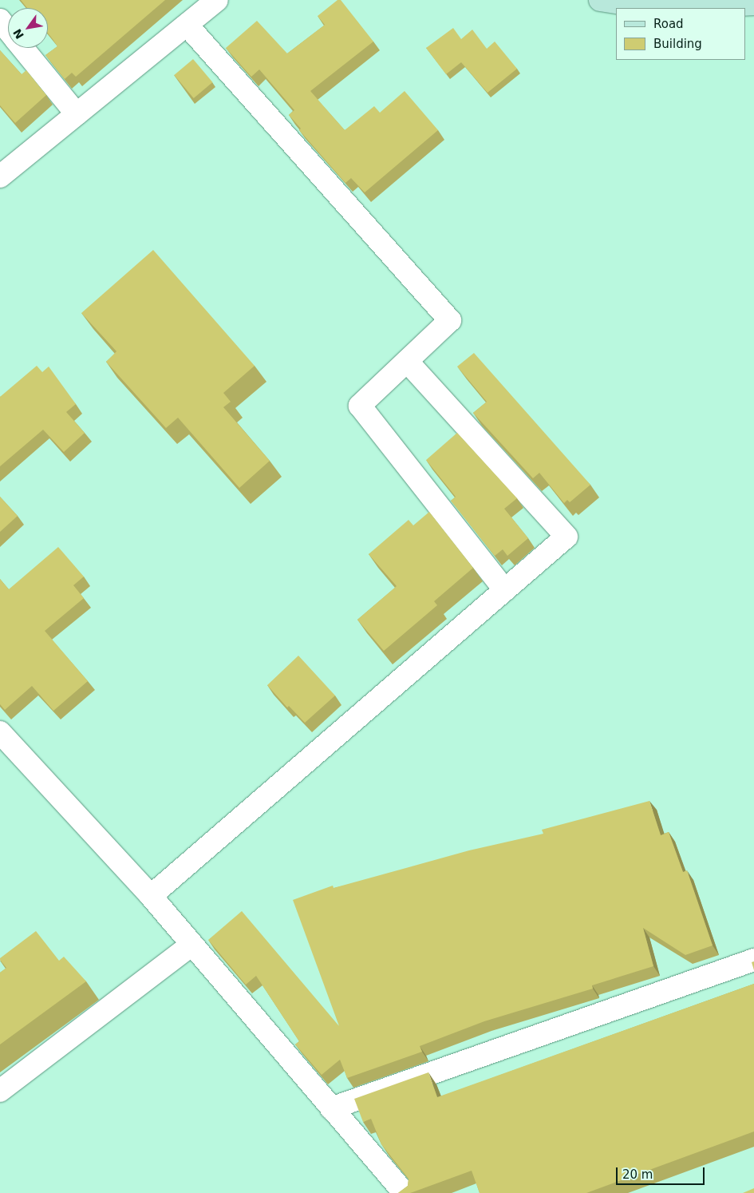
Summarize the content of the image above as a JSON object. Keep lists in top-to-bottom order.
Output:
{
  "legend": ["Road", "Building"],
  "scale_bar": "20 m",
  "north": "bottom left"
}
